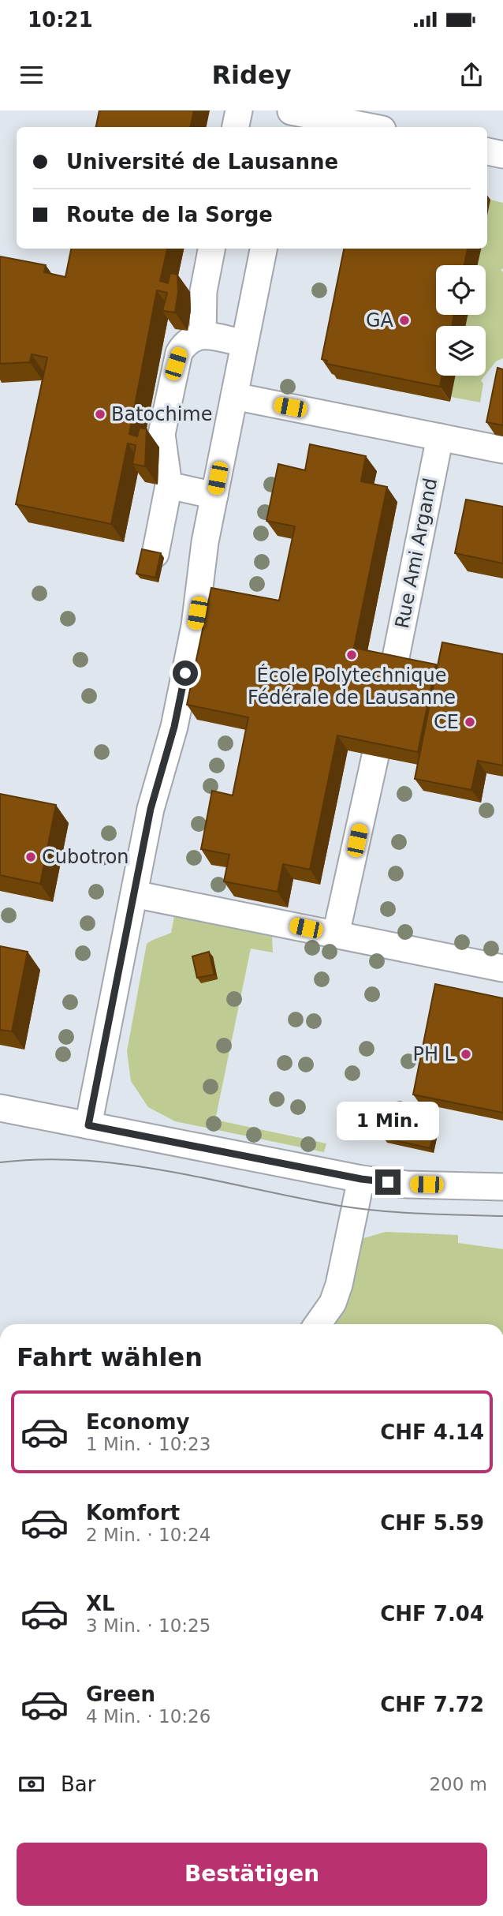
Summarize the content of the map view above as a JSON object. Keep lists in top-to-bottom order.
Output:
{
  "streets": {
    "street": ["Rue Ami Argand"]
  },
  "places": [
    "GA",
    "Batochime",
    "École Polytechnique Fédérale de Lausanne",
    "CE",
    "Cubotron",
    "PH L"
  ],
  "page": {
    "status": "10:21",
    "header": "Ridey",
    "banner": ["Université de Lausanne", "Route de la Sorge"],
    "bubble": "1 Min.",
    "heading": "Fahrt wählen",
    "list": [
      {
        "name": "Economy",
        "note": "1 Min. · 10:23",
        "value": "CHF 4.14"
      },
      {
        "name": "Komfort",
        "note": "2 Min. · 10:24",
        "value": "CHF 5.59"
      },
      {
        "name": "XL",
        "note": "3 Min. · 10:25",
        "value": "CHF 7.04"
      },
      {
        "name": "Green",
        "note": "4 Min. · 10:26",
        "value": "CHF 7.72"
      }
    ],
    "pay": ["Bar", "200 m"],
    "buttons": "Bestätigen"
  }
}
